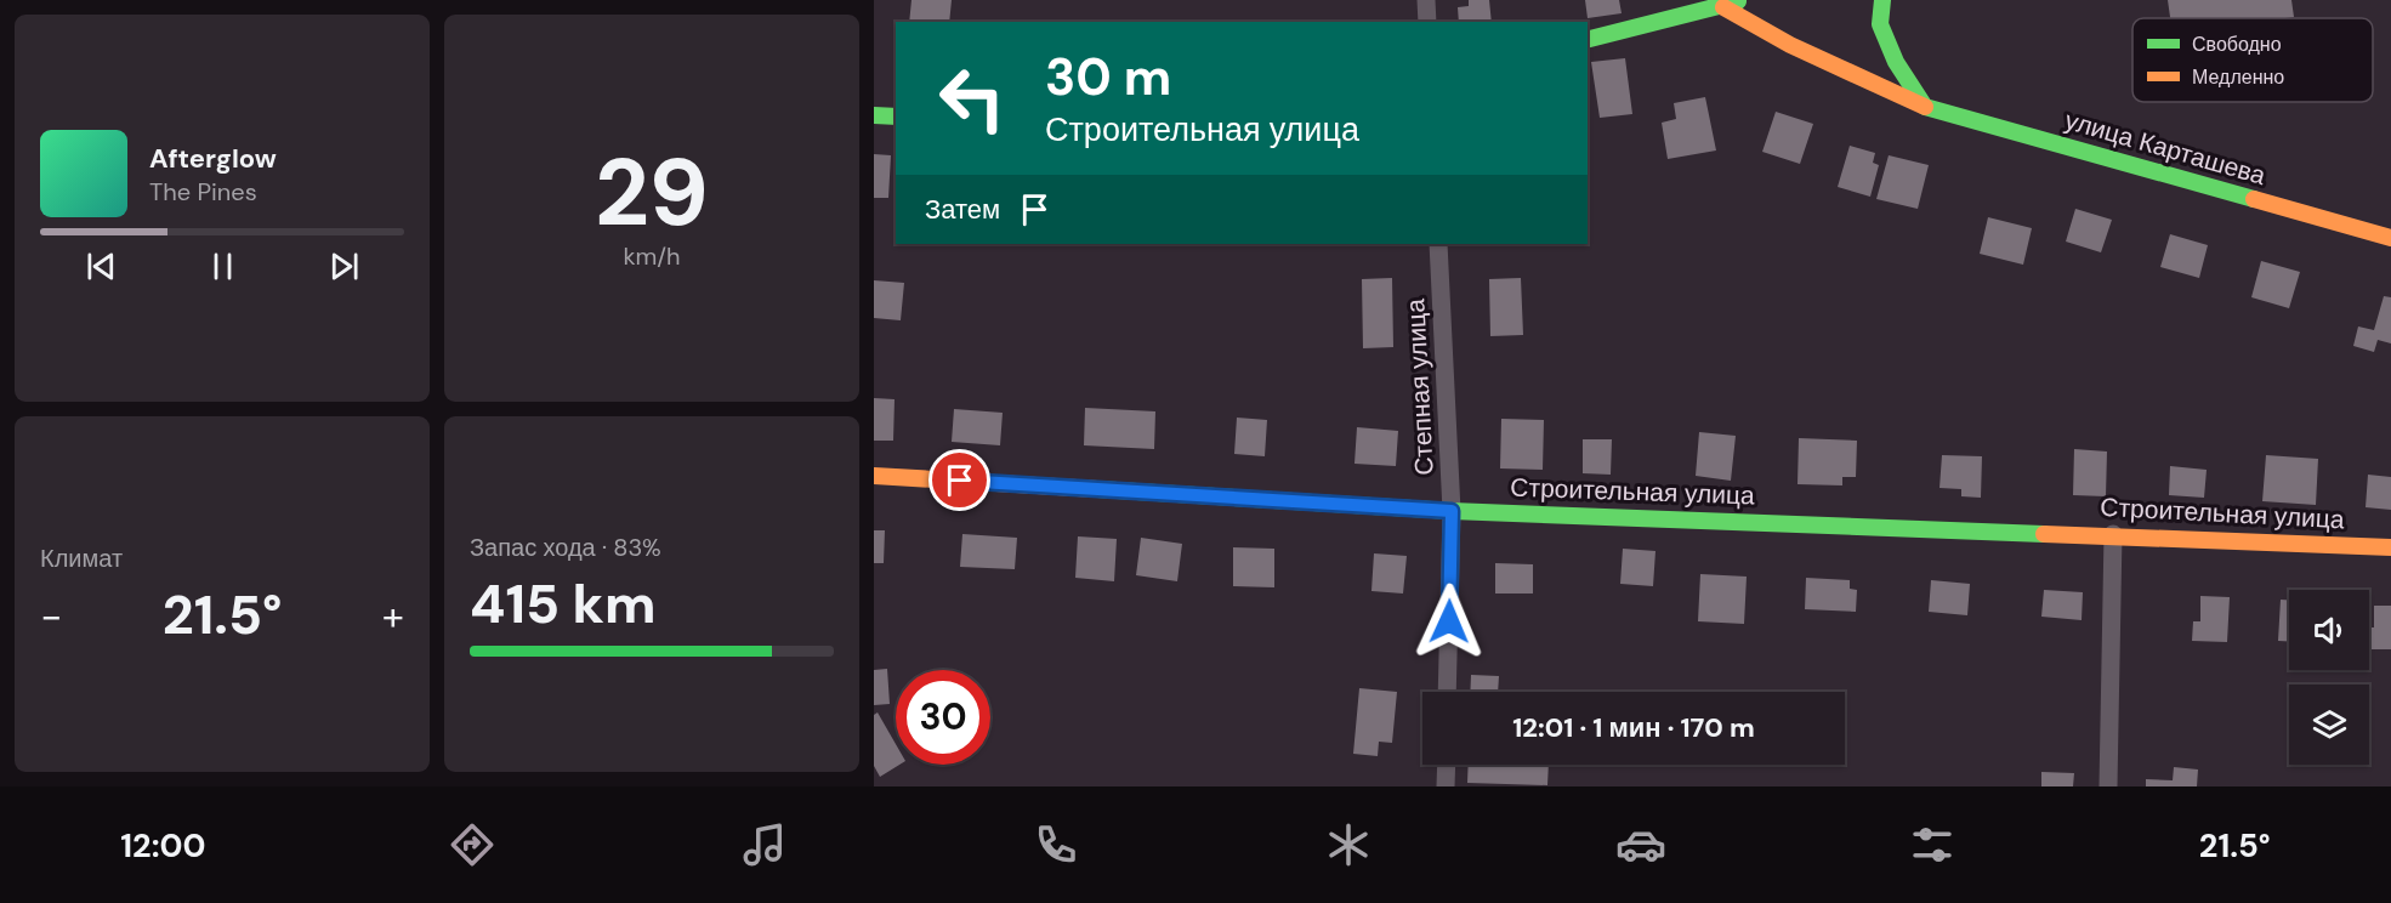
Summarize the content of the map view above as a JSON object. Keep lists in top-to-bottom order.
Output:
{
  "streets": {
    "street": ["улица Карташева", "Степная улица", "Строительная улица"]
  },
  "crossings": [
    ["Степная улица", "Строительная улица"]
  ],
  "legend": ["Свободно", "Медленно"],
  "page": {
    "tile": [
      ["29", "km/h"],
      "Климат",
      ["Запас хода · 83%", "415 km"]
    ],
    "turn": ["30 m", "Строительная улица"],
    "song": ["Afterglow", "The Pines"],
    "then": "Затем",
    "heat": ["−", "21.5°", "+"],
    "limit": "30",
    "trip": "12:01 · 1 мин · 170 m",
    "tabs": ["12:00", "21.5°"]
  }
}
